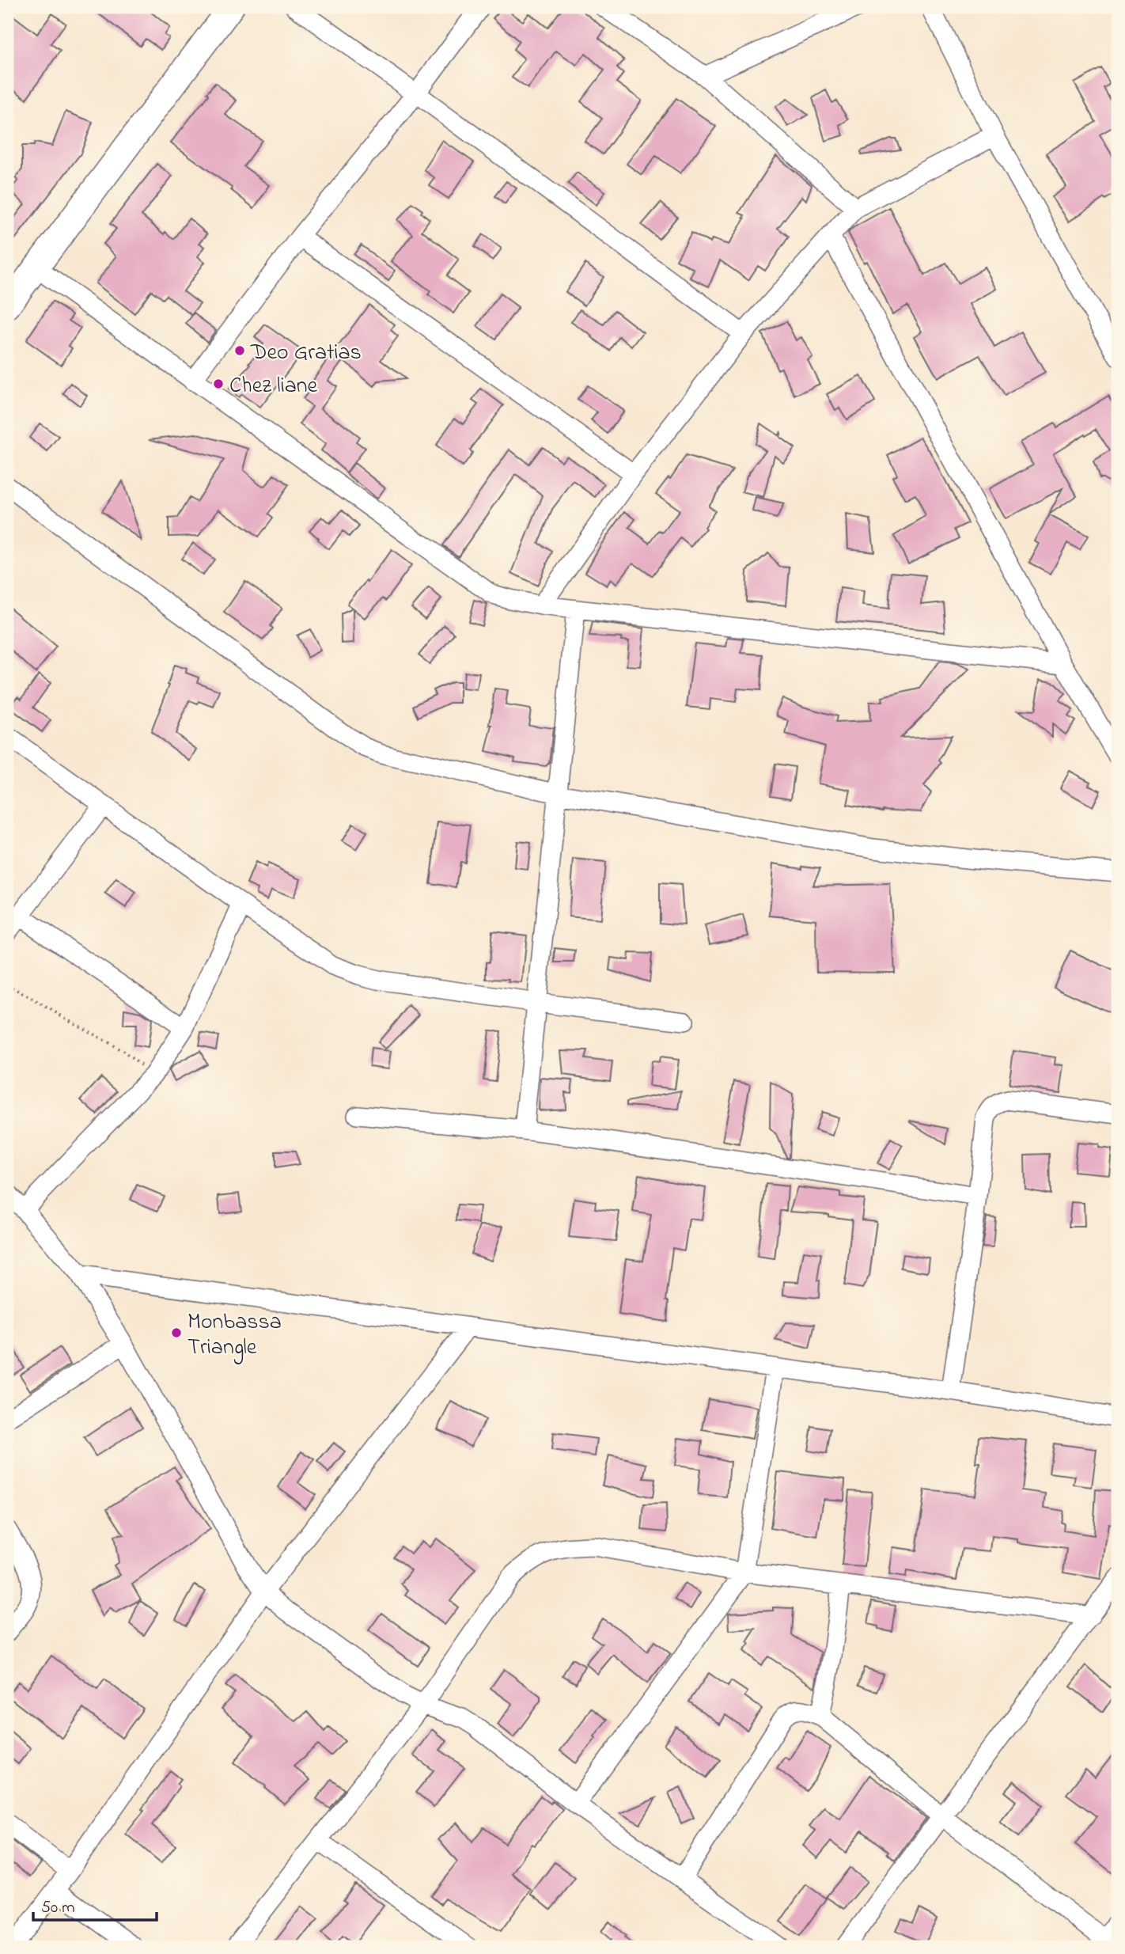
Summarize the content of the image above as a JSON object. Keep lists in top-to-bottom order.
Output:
{
  "places": ["Deo Gratias", "Chez liane", "Monbassa Triangle"],
  "scale_bar": "50 m"
}
